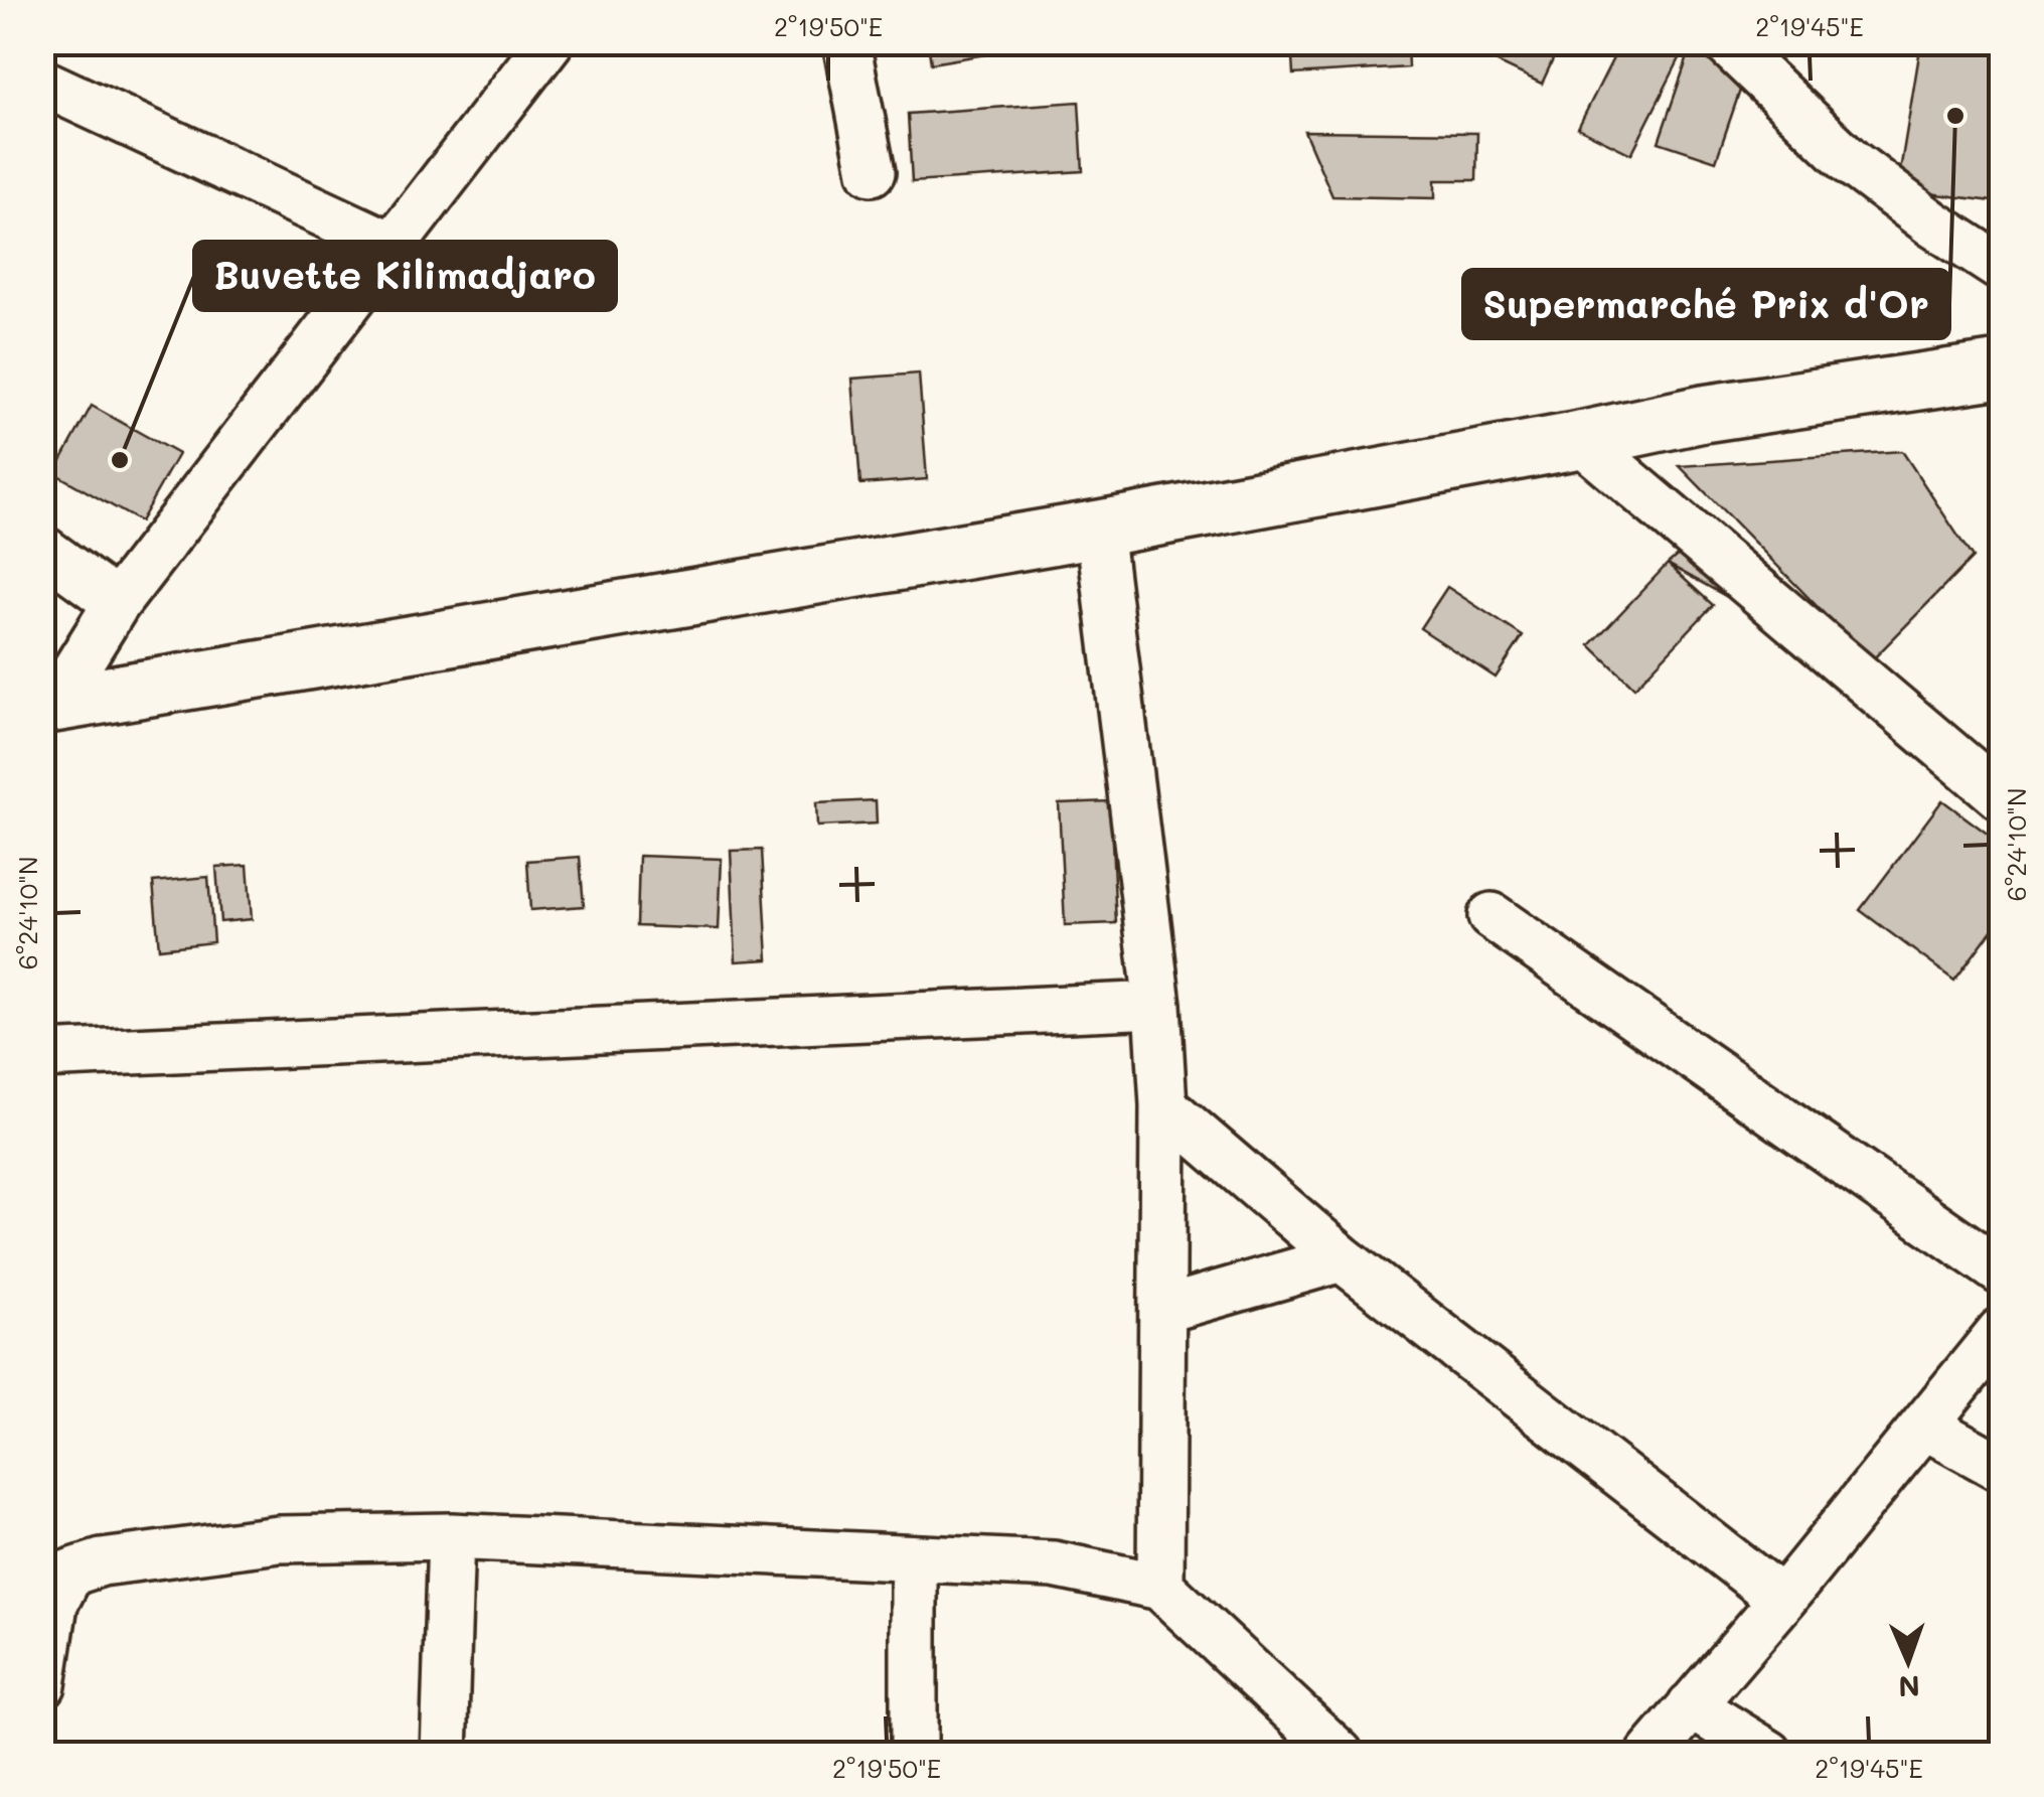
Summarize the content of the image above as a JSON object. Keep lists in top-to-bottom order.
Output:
{
  "places": ["Supermarché Prix d'Or", "Buvette Kilimadjaro"],
  "north": "bottom",
  "coordinates": ["2°19'50\"E", "2°19'45\"E", "6°24'10\"N"]
}
